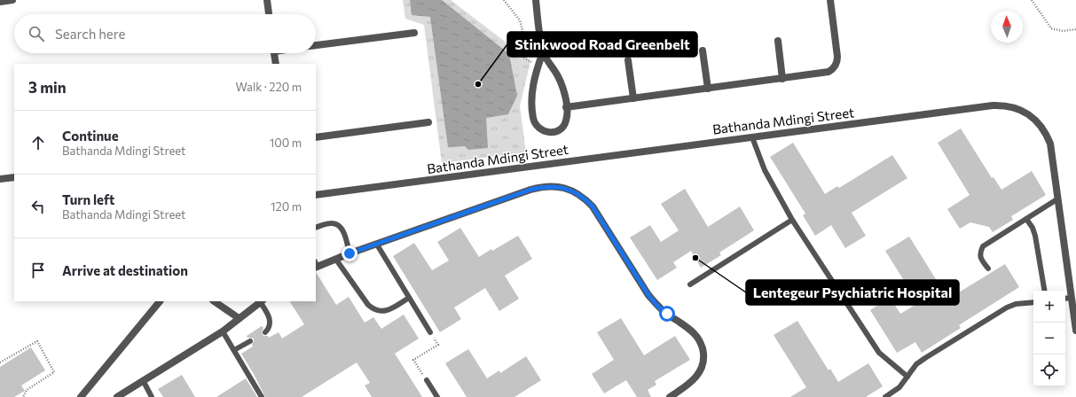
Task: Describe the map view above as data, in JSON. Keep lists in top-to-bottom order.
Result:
{
  "streets": {
    "street": ["Bathanda Mdingi Street"]
  },
  "places": ["Stinkwood Road Greenbelt", "Lentegeur Psychiatric Hospital"],
  "north": "top",
  "page": {
    "search": "Search here",
    "heading": ["3 min", "Walk · 220 m"],
    "list": [
      ["Continue", "Bathanda Mdingi Street", "100 m"],
      ["Turn left", "Bathanda Mdingi Street", "120 m"],
      "Arrive at destination"
    ],
    "map_buttons": ["+", "−"]
  }
}
